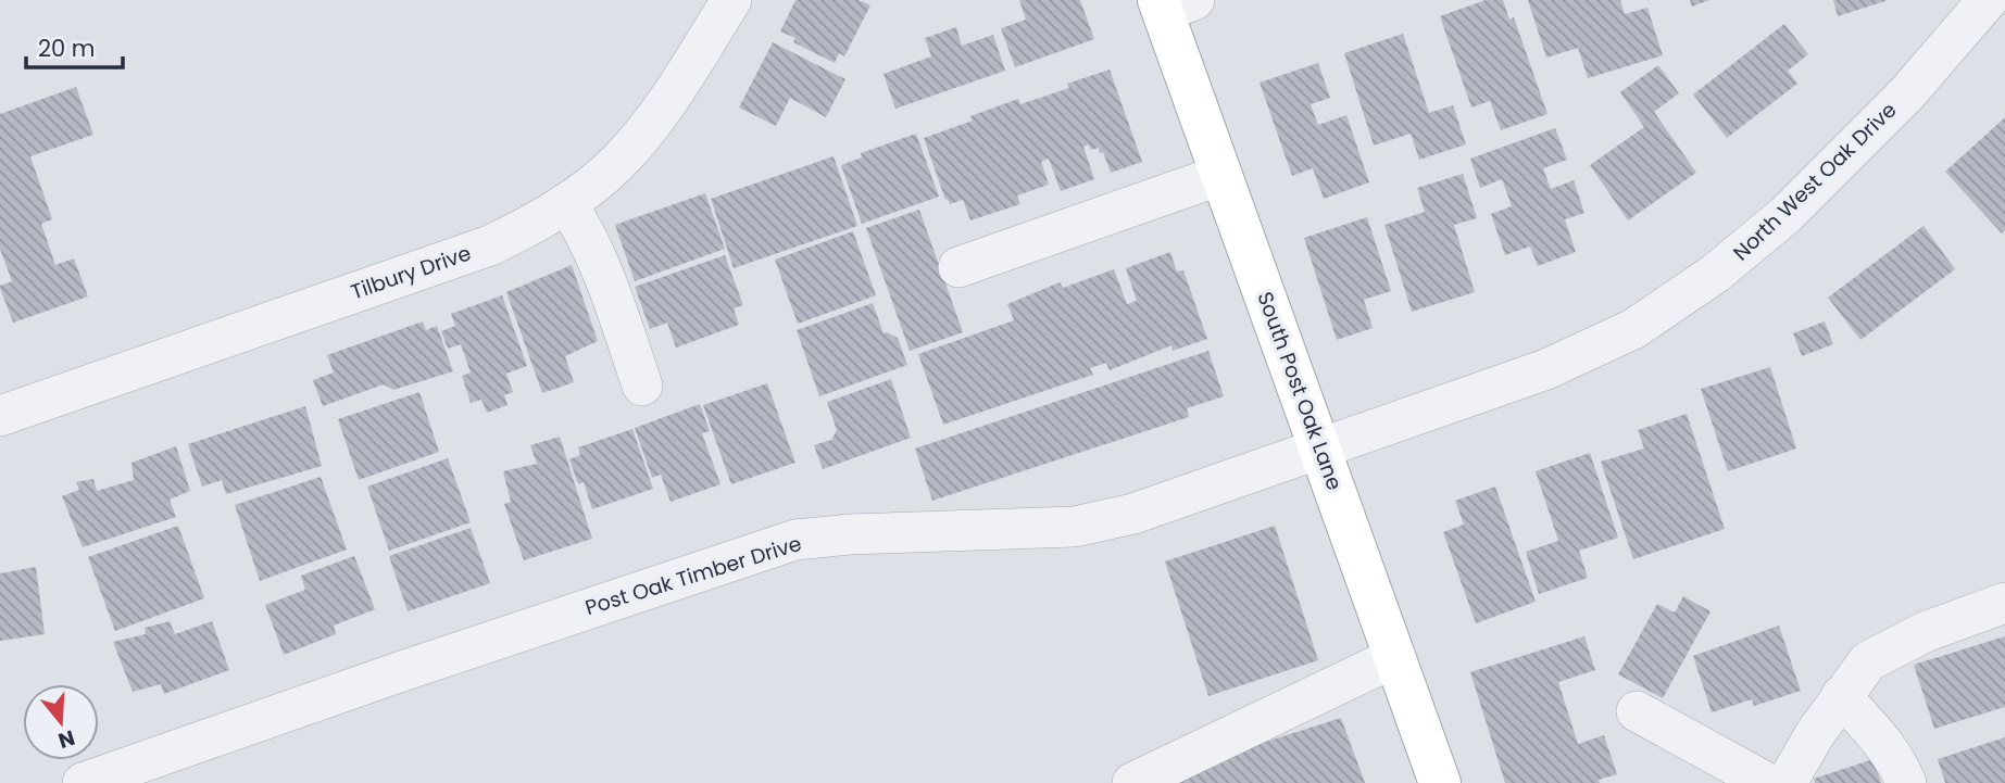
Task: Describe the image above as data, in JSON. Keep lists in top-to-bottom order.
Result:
{
  "streets": {
    "main road": ["South Post Oak Lane"],
    "street": ["North West Oak Drive", "Tilbury Drive", "Post Oak Timber Drive"]
  },
  "crossings": [
    ["North West Oak Drive", "South Post Oak Lane"],
    ["North West Oak Drive", "Post Oak Timber Drive"],
    ["South Post Oak Lane", "Post Oak Timber Drive"]
  ],
  "scale_bar": "20 m",
  "north": "bottom"
}
